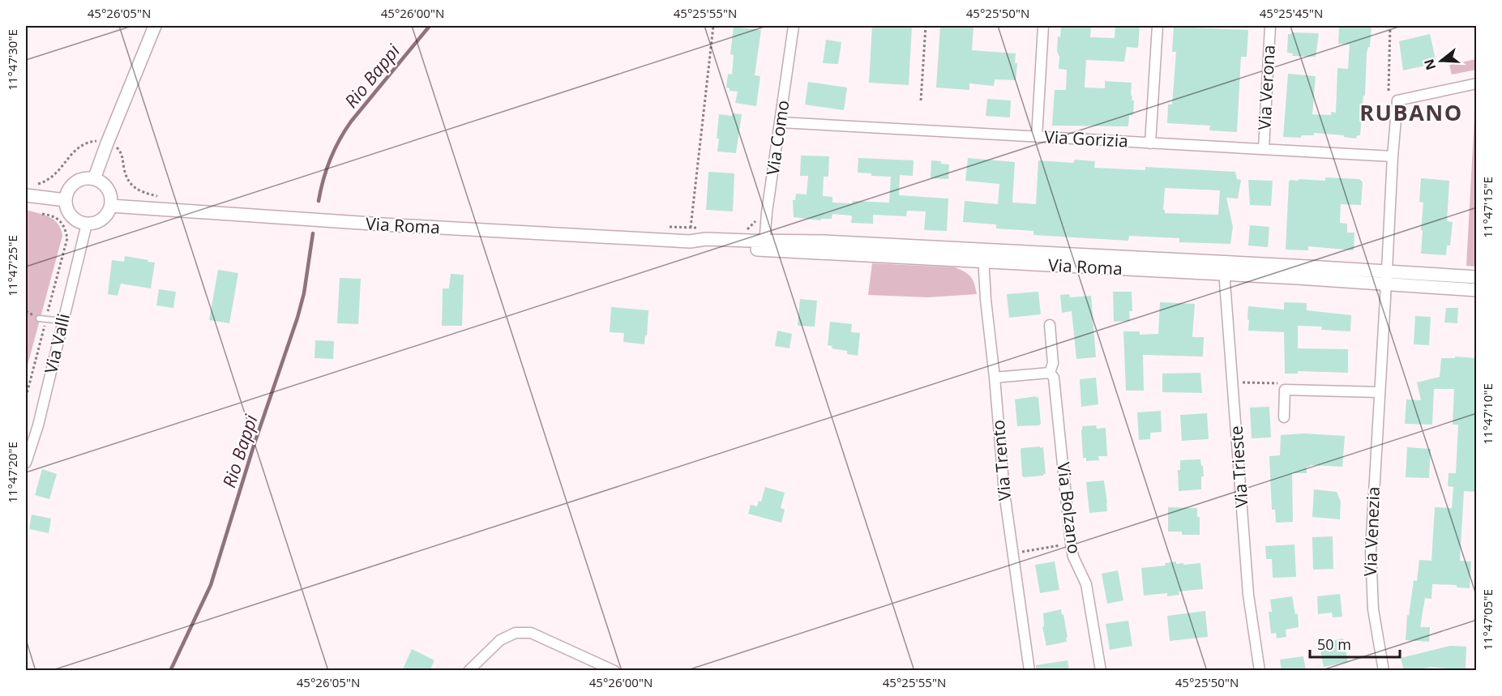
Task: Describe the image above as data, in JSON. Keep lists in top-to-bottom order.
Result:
{
  "streets": {
    "street": [
      "Via Verona",
      "Via Como",
      "Via Gorizia",
      "Via Roma",
      "Via Valli",
      "Via Trento",
      "Via Trieste",
      "Via Bolzano",
      "Via Venezia"
    ]
  },
  "crossings": [
    ["Via Verona", "Via Gorizia"],
    ["Via Como", "Via Gorizia"],
    ["Via Como", "Via Roma"],
    ["Via Gorizia", "Via Venezia"],
    ["Via Roma", "Via Valli"],
    ["Via Roma", "Via Trento"],
    ["Via Roma", "Via Trieste"],
    ["Via Roma", "Via Venezia"]
  ],
  "districts": ["RUBANO"],
  "water": ["Rio Bappi"],
  "scale_bar": "50 m",
  "north": "left",
  "coordinates": [
    "45°26'05\"N",
    "45°26'00\"N",
    "45°25'55\"N",
    "45°25'50\"N",
    "45°25'45\"N",
    "11°47'30\"E",
    "11°47'15\"E",
    "11°47'25\"E",
    "11°47'10\"E",
    "11°47'20\"E",
    "11°47'05\"E"
  ]
}
